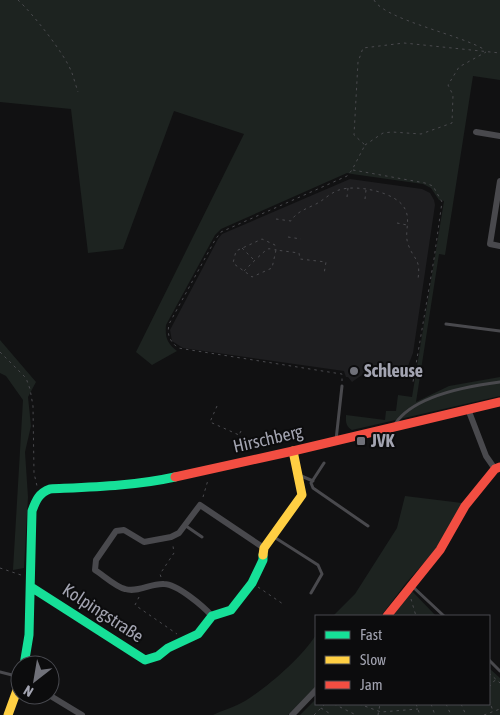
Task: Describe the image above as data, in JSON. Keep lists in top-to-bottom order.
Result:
{
  "streets": {
    "street": ["Hirschberg", "Kolpingstraße"]
  },
  "crossings": [
    ["Hirschberg", "Kolpingstraße"]
  ],
  "places": {
    "other": ["Schleuse"],
    "transit": ["JVK"]
  },
  "legend": ["Fast", "Slow", "Jam"],
  "north": "bottom left"
}
